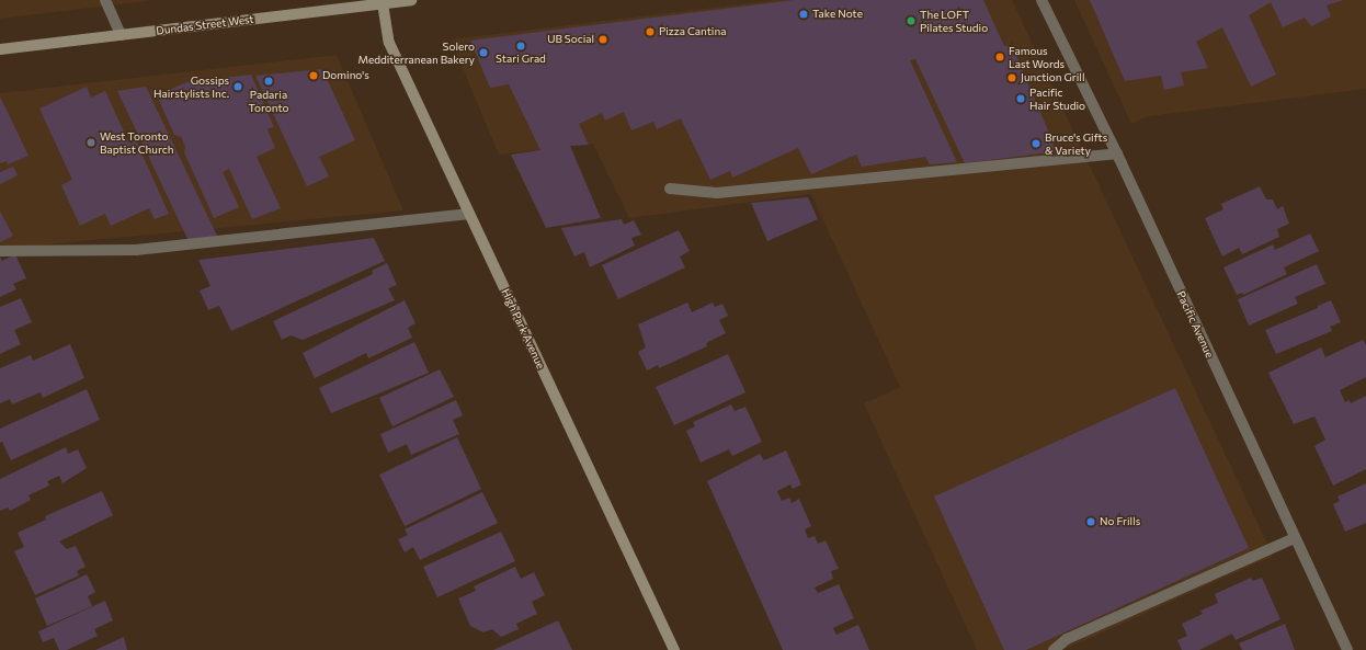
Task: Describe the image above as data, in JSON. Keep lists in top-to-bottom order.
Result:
{
  "streets": {
    "street": ["Dundas Street West", "Pacific Avenue", "High Park Avenue"]
  },
  "crossings": [
    ["Dundas Street West", "High Park Avenue"]
  ],
  "places": [
    "Take Note",
    "The LOFT Pilates Studio",
    "Pizza Cantina",
    "UB Social",
    "Stari Grad",
    "Solero Medditerranean Bakery",
    "Famous Last Words",
    "Domino's",
    "Junction Grill",
    "Padaria Toronto",
    "Gossips Hairstylists Inc.",
    "Pacific Hair Studio",
    "West Toronto Baptist Church",
    "Bruce's Gifts & Variety",
    "No Frills"
  ]
}
